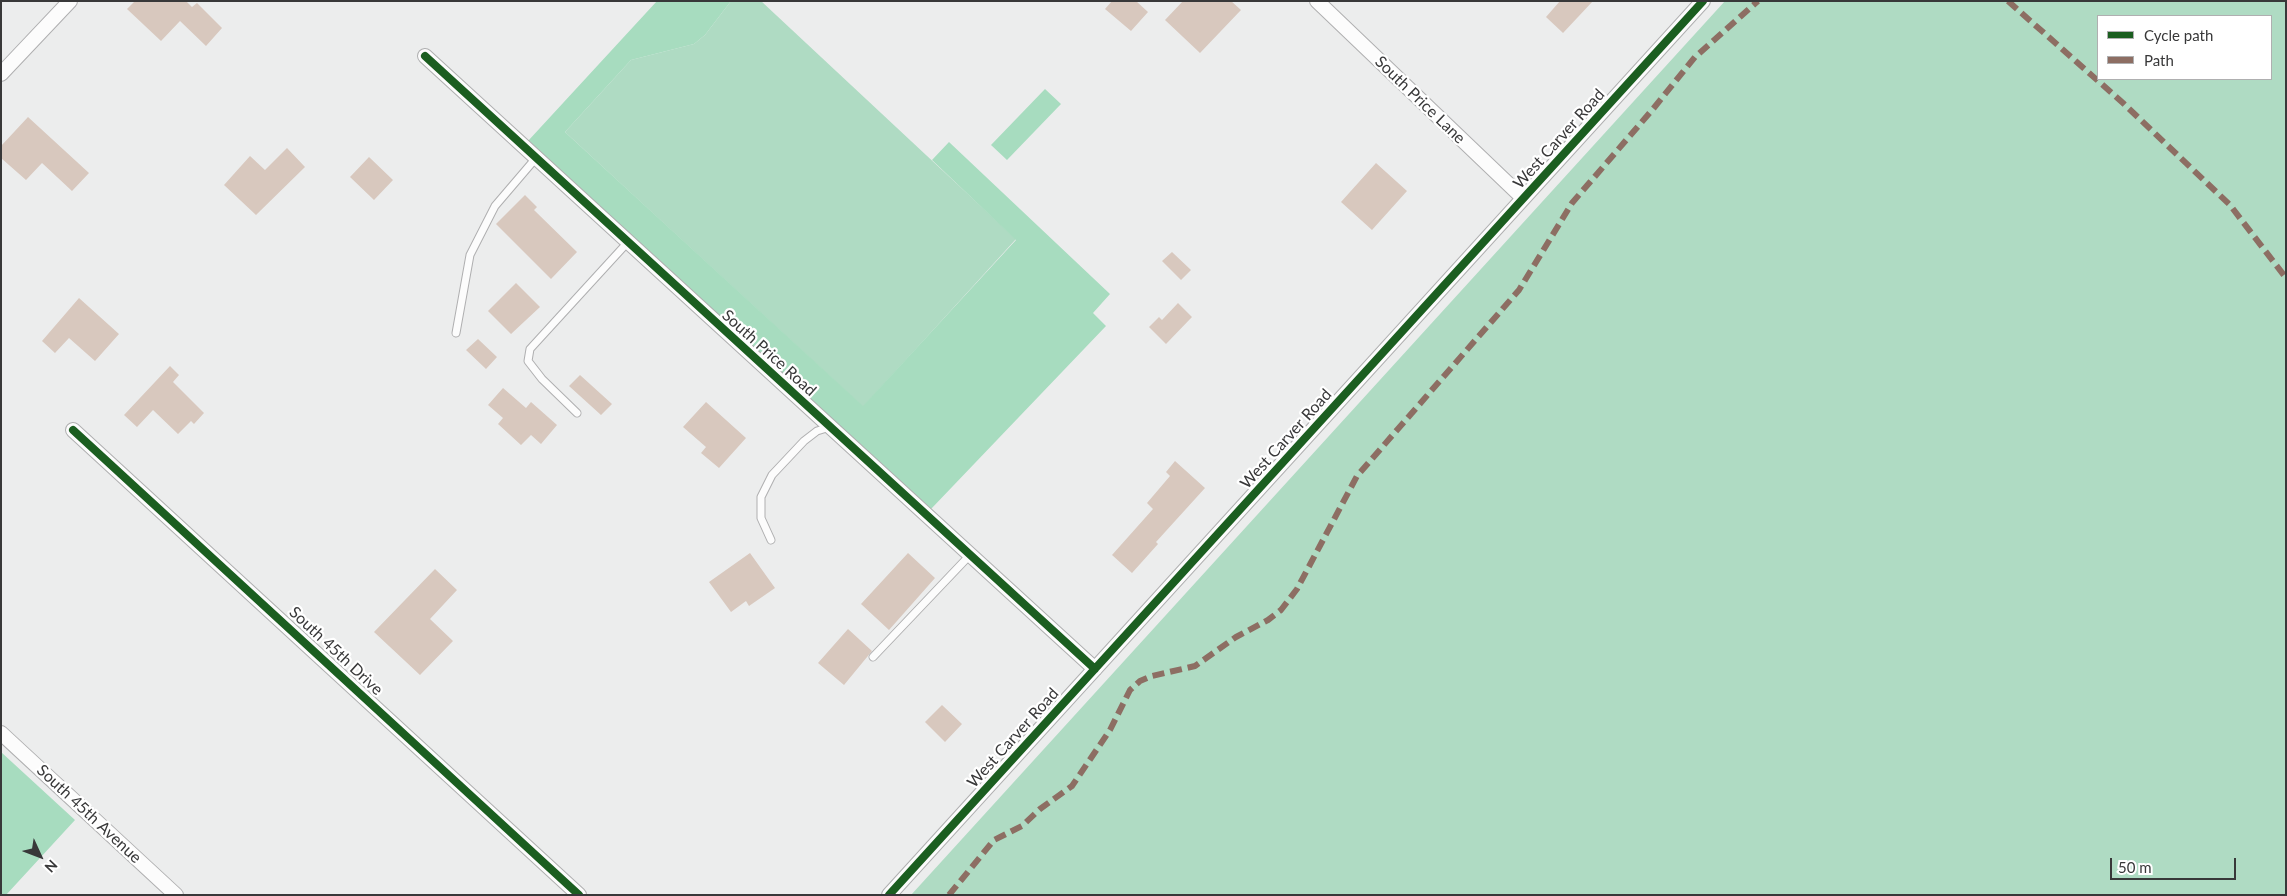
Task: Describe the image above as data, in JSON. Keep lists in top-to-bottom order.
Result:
{
  "streets": {
    "street": [
      "South Price Lane",
      "West Carver Road",
      "South Price Road",
      "South 45th Drive",
      "South 45th Avenue"
    ]
  },
  "crossings": [
    ["South Price Lane", "West Carver Road"],
    ["West Carver Road", "South Price Road"]
  ],
  "legend": ["Cycle path", "Path"],
  "scale_bar": "50 m",
  "north": "bottom right"
}
